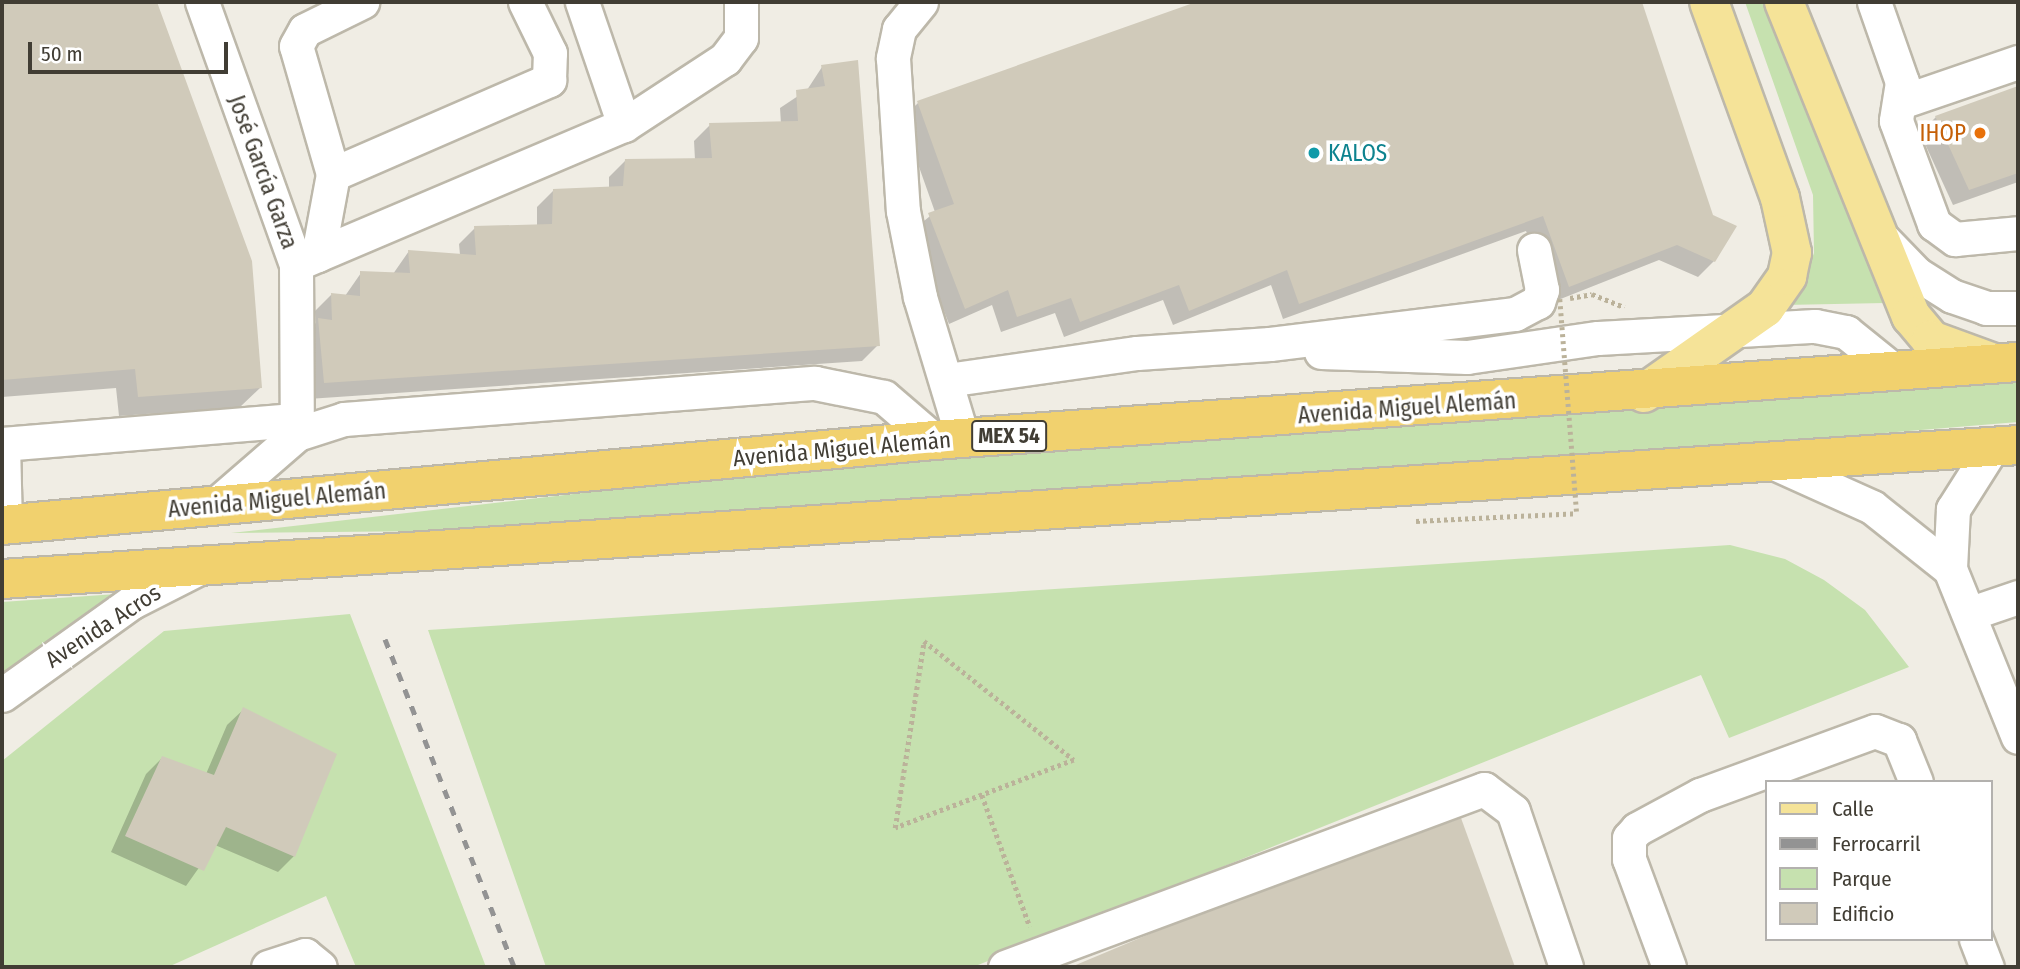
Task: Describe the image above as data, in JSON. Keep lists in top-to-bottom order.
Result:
{
  "streets": {
    "highway": ["Avenida Miguel Alemán", "MEX 54"],
    "street": ["José García Garza", "Avenida Acros"]
  },
  "places": ["IHOP", "KALOS"],
  "legend": [
    "Calle",
    "Ferrocarril",
    "Parque",
    "Edificio"
  ],
  "scale_bar": "50 m"
}
